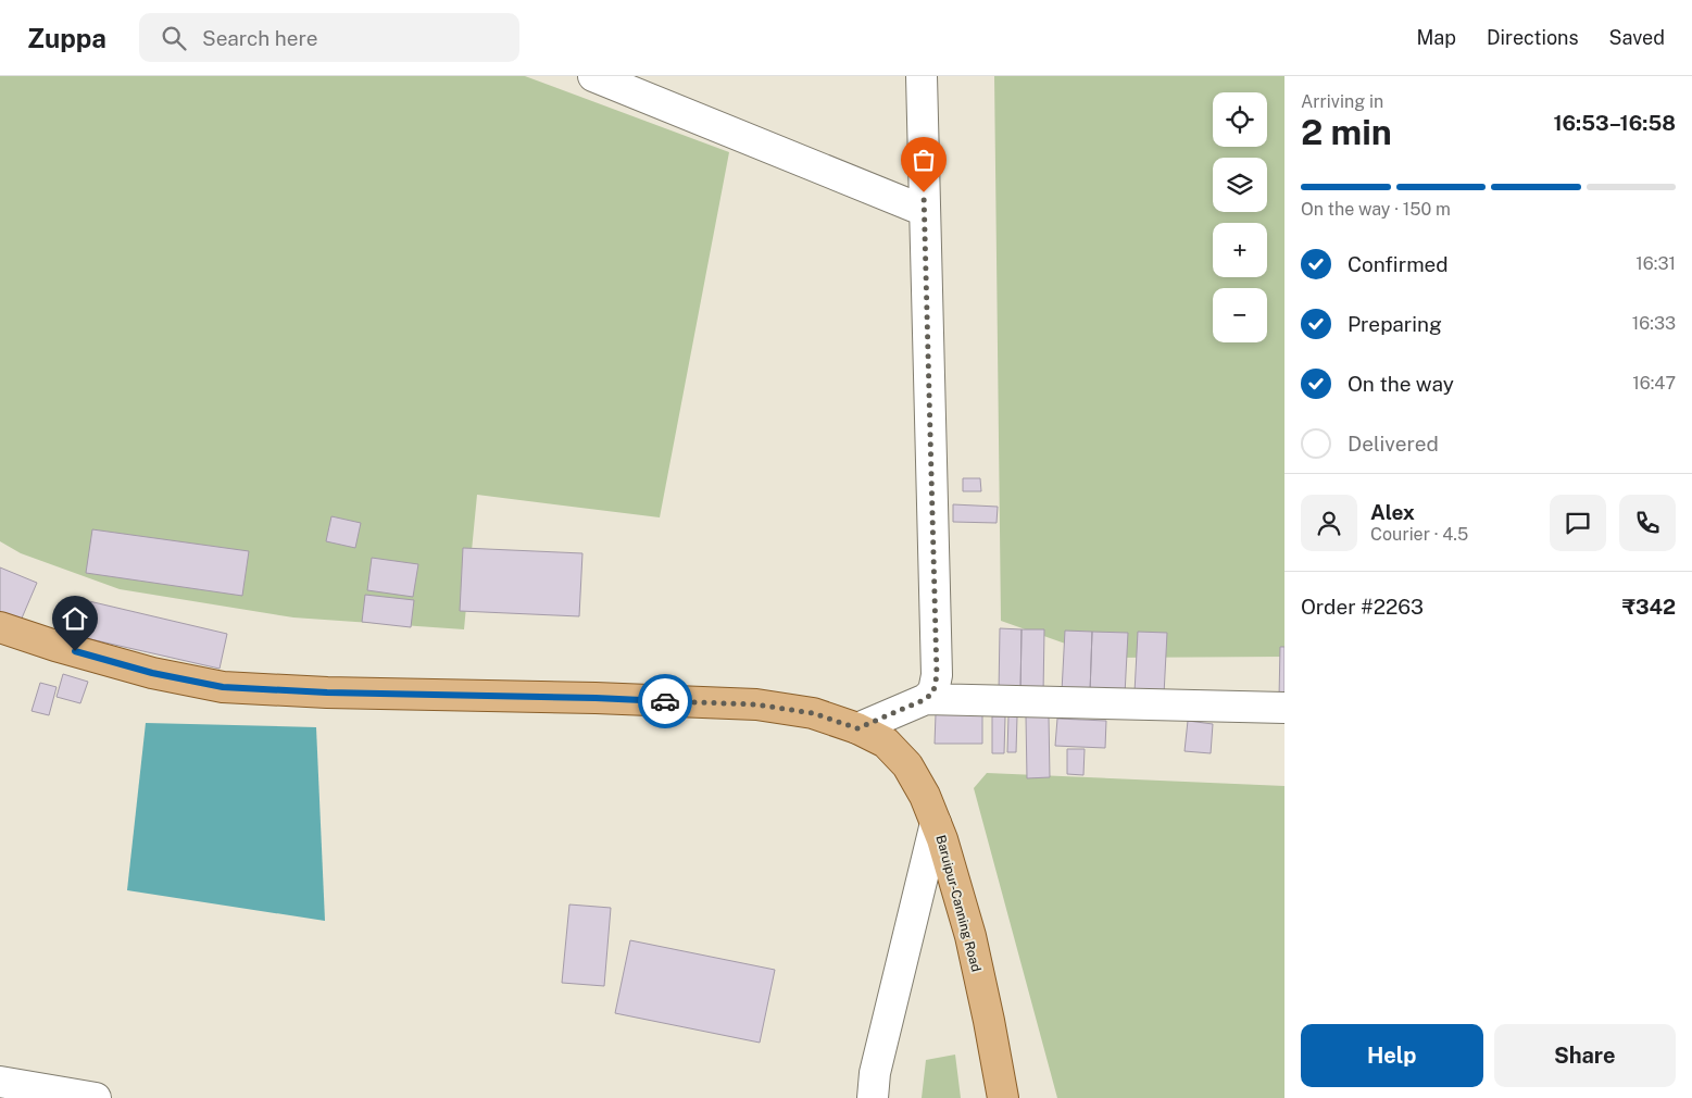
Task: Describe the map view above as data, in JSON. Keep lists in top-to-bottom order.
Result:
{
  "streets": {
    "main road": ["Baruipur-Canning Road"]
  },
  "page": {
    "header": "Zuppa",
    "search": "Search here",
    "nav": ["Map", "Directions", "Saved"],
    "heading": ["2 min", "Arriving in", "16:53–16:58"],
    "panel": [
      "Alex",
      "Courier · 4.5",
      "Order #2263",
      "₹342"
    ],
    "map_buttons": ["+", "−"],
    "bar": "On the way · 150 m",
    "list": [
      ["Confirmed", "16:31"],
      ["Preparing", "16:33"],
      ["On the way", "16:47"],
      "Delivered"
    ],
    "buttons": ["Help", "Share"]
  }
}
